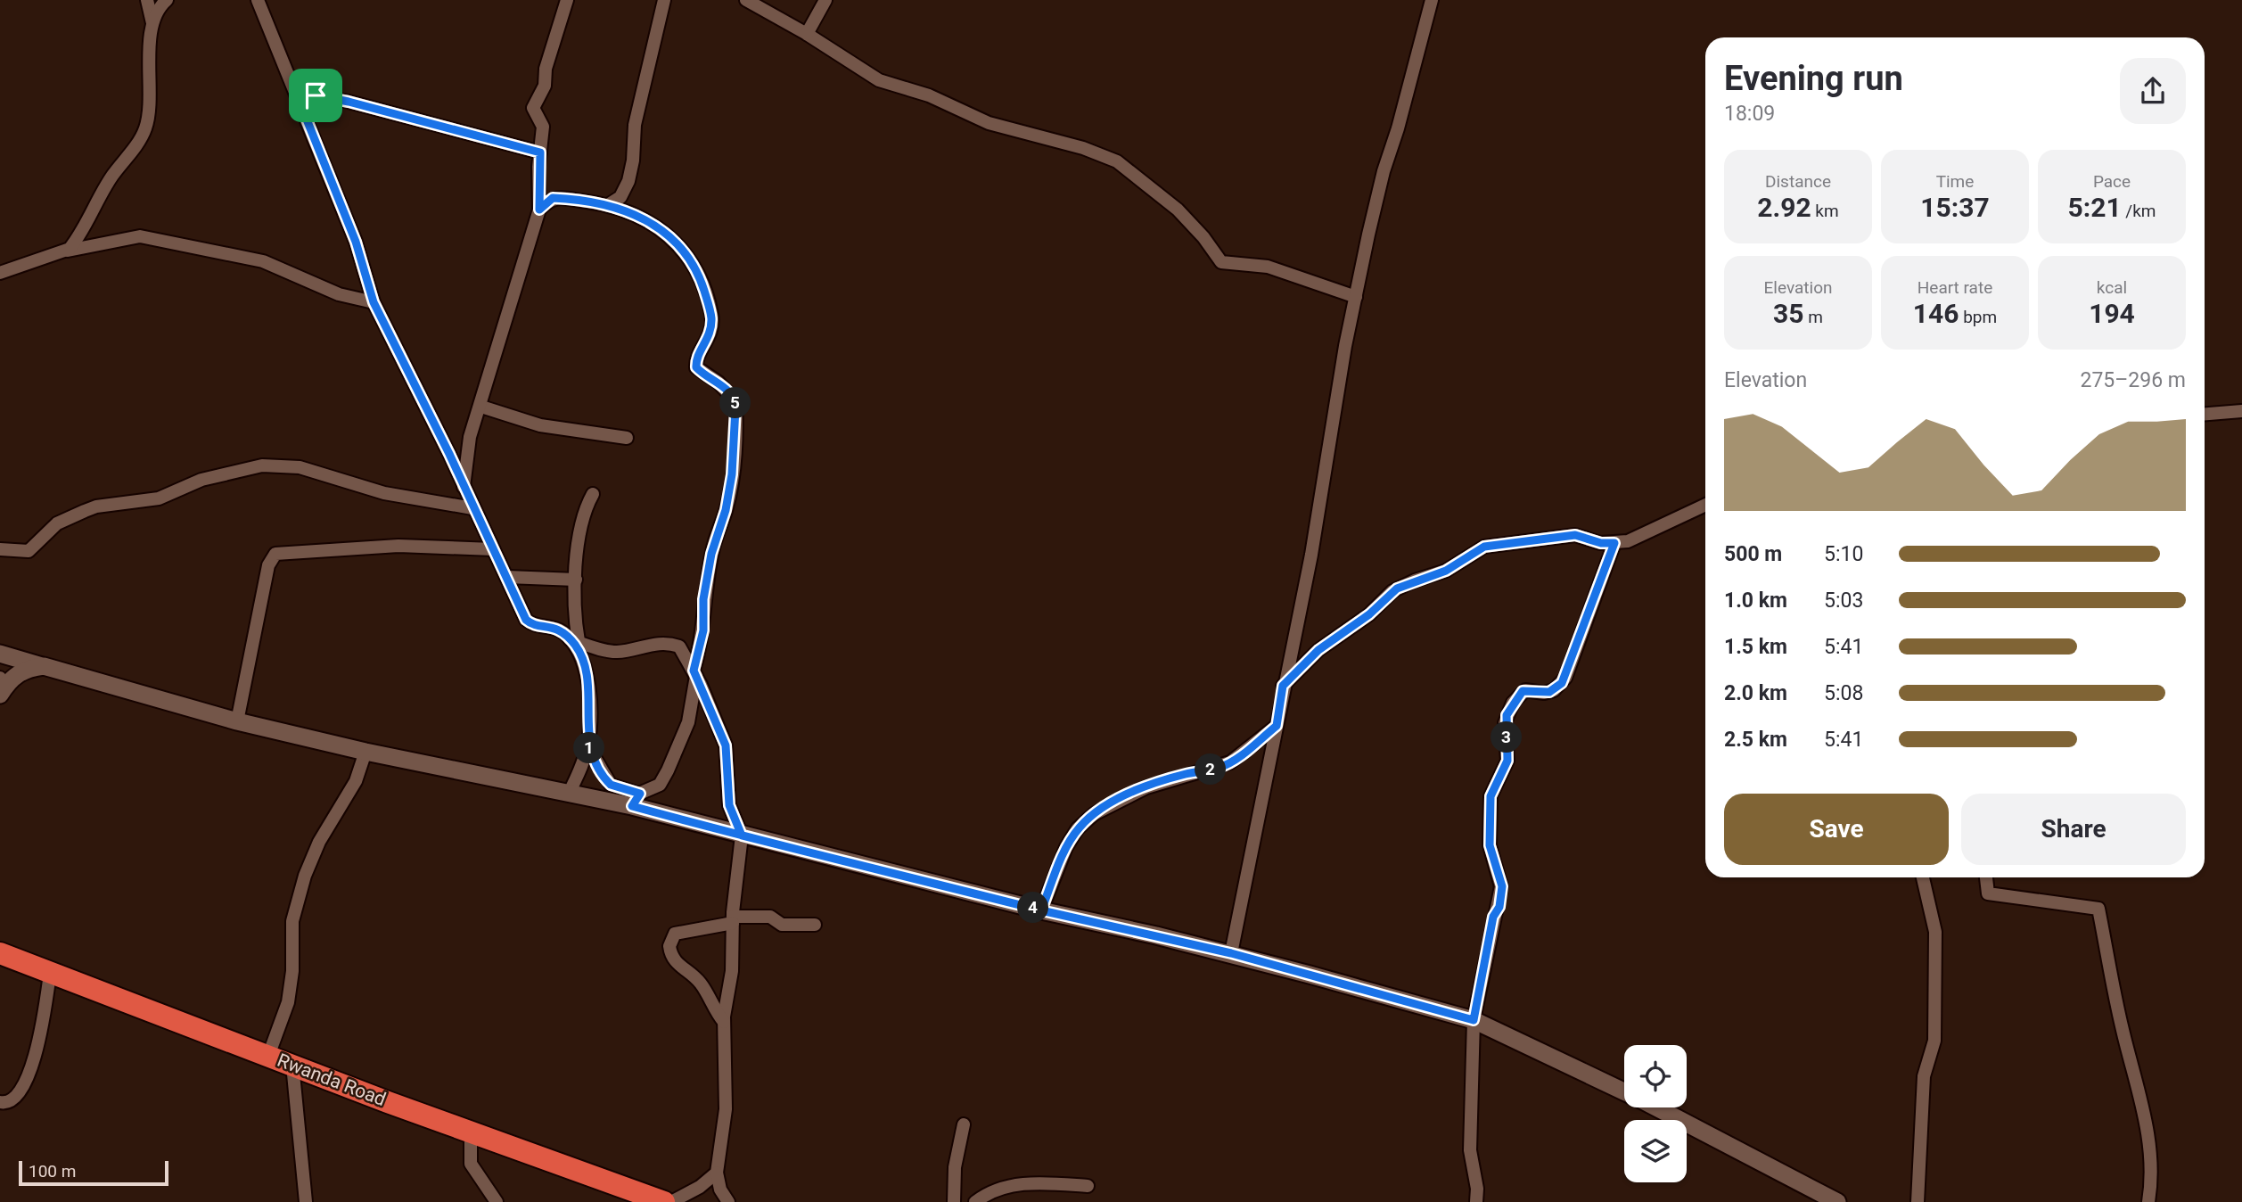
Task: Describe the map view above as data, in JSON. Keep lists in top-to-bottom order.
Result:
{
  "streets": {
    "highway": ["Rwanda Road"]
  },
  "scale_bar": "100 m",
  "page": {
    "heading": ["Evening run", "18:09"],
    "stats": [
      ["Distance", "2.92 km"],
      ["Time", "15:37"],
      ["Pace", "5:21 /km"],
      ["Elevation", "35 m"],
      ["Heart rate", "146 bpm"],
      ["kcal", "194"]
    ],
    "chart": ["Elevation", "275–296 m"],
    "pins": [
      "5",
      "3",
      "1",
      "2",
      "4"
    ],
    "list": [
      {
        "name": "500 m",
        "note": "5:10"
      },
      {
        "name": "1.0 km",
        "note": "5:03"
      },
      {
        "name": "1.5 km",
        "note": "5:41"
      },
      {
        "name": "2.0 km",
        "note": "5:08"
      },
      {
        "name": "2.5 km",
        "note": "5:41"
      }
    ],
    "buttons": ["Save", "Share"],
    "scale": "100 m"
  }
}
